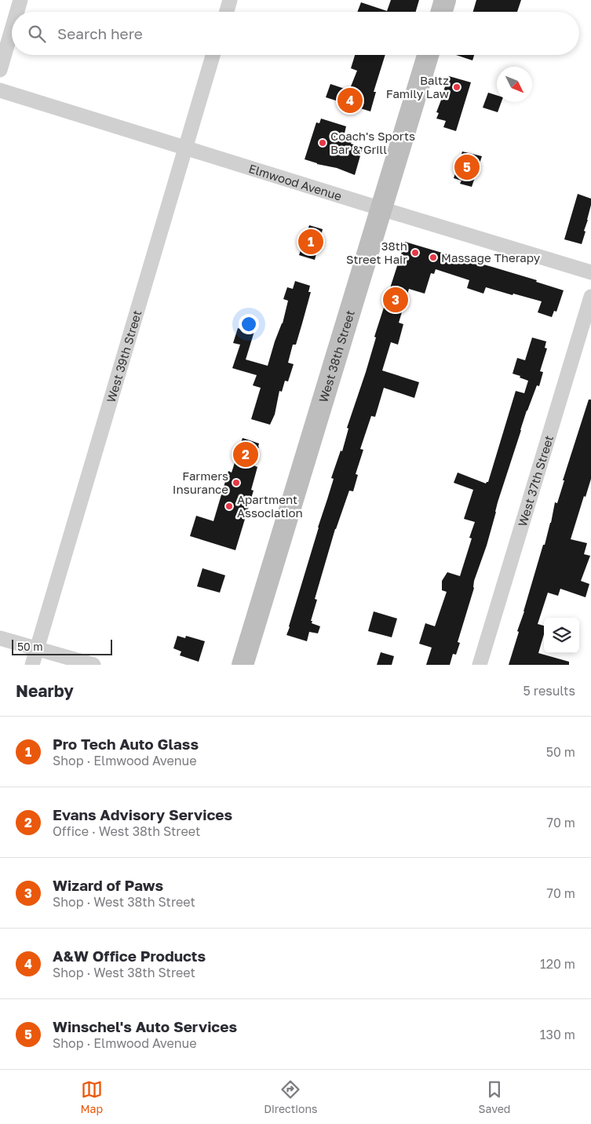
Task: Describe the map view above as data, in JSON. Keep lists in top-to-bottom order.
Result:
{
  "streets": {
    "main road": ["West 38th Street"],
    "street": ["Elmwood Avenue", "West 39th Street", "West 37th Street"]
  },
  "crossings": [
    ["Elmwood Avenue", "West 39th Street"],
    ["Elmwood Avenue", "West 38th Street"]
  ],
  "places": [
    "Baltz Family Law",
    "Coach's Sports Bar & Grill",
    "38th Street Hair",
    "Massage Therapy",
    "Farmers Insurance",
    "Apartment Association"
  ],
  "scale_bar": "50 m",
  "north": "bottom right",
  "page": {
    "search": "Search here",
    "pins": [
      "4",
      "5",
      "1",
      "3",
      "2"
    ],
    "scale": "50 m",
    "heading": ["Nearby", "5 results"],
    "list": [
      {
        "mark": "1",
        "name": "Pro Tech Auto Glass",
        "note": "Shop · Elmwood Avenue",
        "value": "50 m"
      },
      {
        "mark": "2",
        "name": "Evans Advisory Services",
        "note": "Office · West 38th Street",
        "value": "70 m"
      },
      {
        "mark": "3",
        "name": "Wizard of Paws",
        "note": "Shop · West 38th Street",
        "value": "70 m"
      },
      {
        "mark": "4",
        "name": "A&W Office Products",
        "note": "Shop · West 38th Street",
        "value": "120 m"
      },
      {
        "mark": "5",
        "name": "Winschel's Auto Services",
        "note": "Shop · Elmwood Avenue",
        "value": "130 m"
      }
    ],
    "nav": ["Map", "Directions", "Saved"]
  }
}
